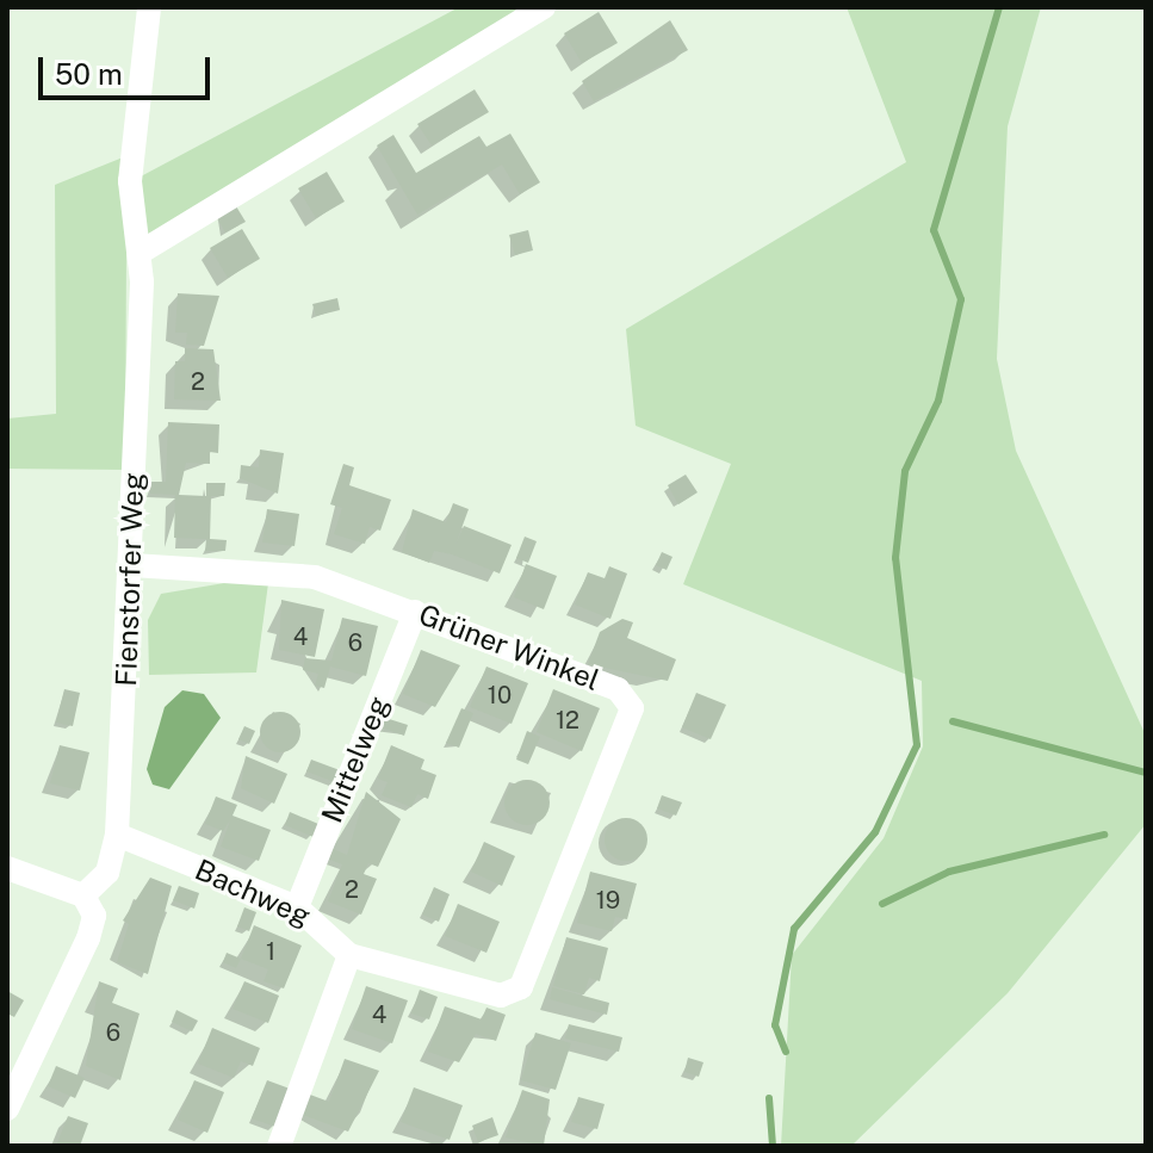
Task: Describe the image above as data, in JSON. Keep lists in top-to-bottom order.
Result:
{
  "streets": {
    "street": [
      "Fienstorfer Weg",
      "Grüner Winkel",
      "Mittelweg",
      "Bachweg"
    ]
  },
  "crossings": [
    ["Fienstorfer Weg", "Grüner Winkel"],
    ["Fienstorfer Weg", "Bachweg"],
    ["Grüner Winkel", "Mittelweg"],
    ["Grüner Winkel", "Bachweg"],
    ["Mittelweg", "Bachweg"]
  ],
  "house_numbers": [
    "2",
    "4",
    "6",
    "10",
    "12",
    "2",
    "19",
    "1",
    "4",
    "6"
  ],
  "scale_bar": "50 m"
}
